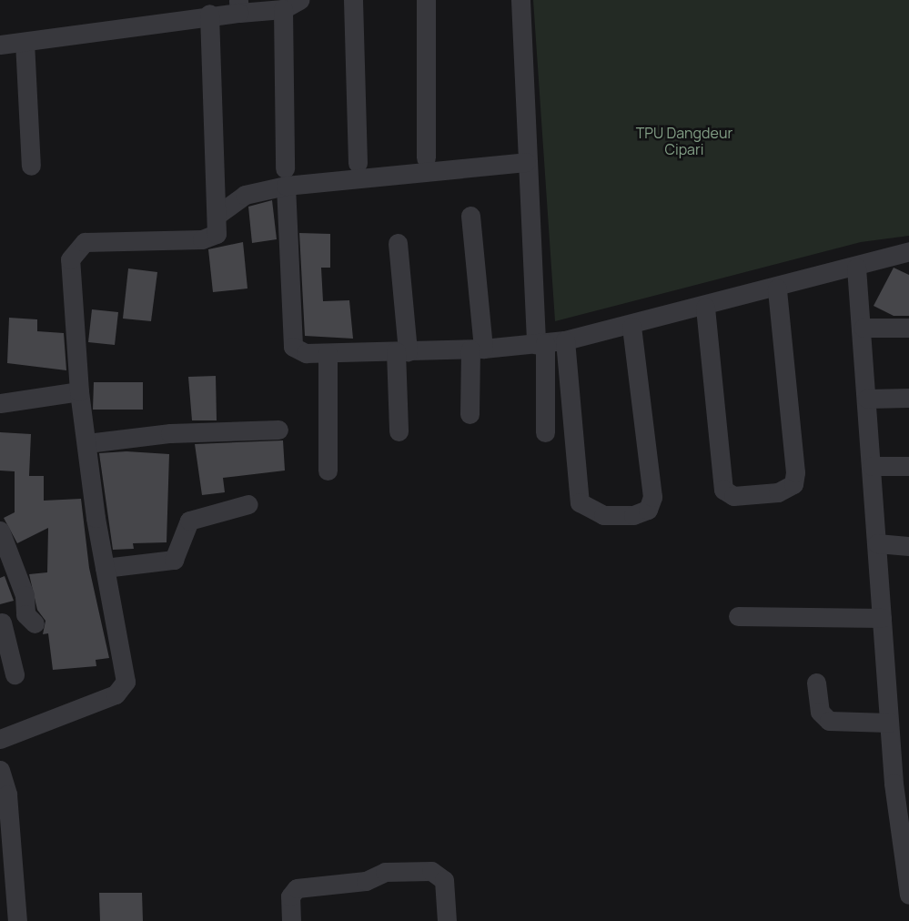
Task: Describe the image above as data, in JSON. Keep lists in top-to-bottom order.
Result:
{
  "parks": ["TPU Dangdeur Cipari"]
}
